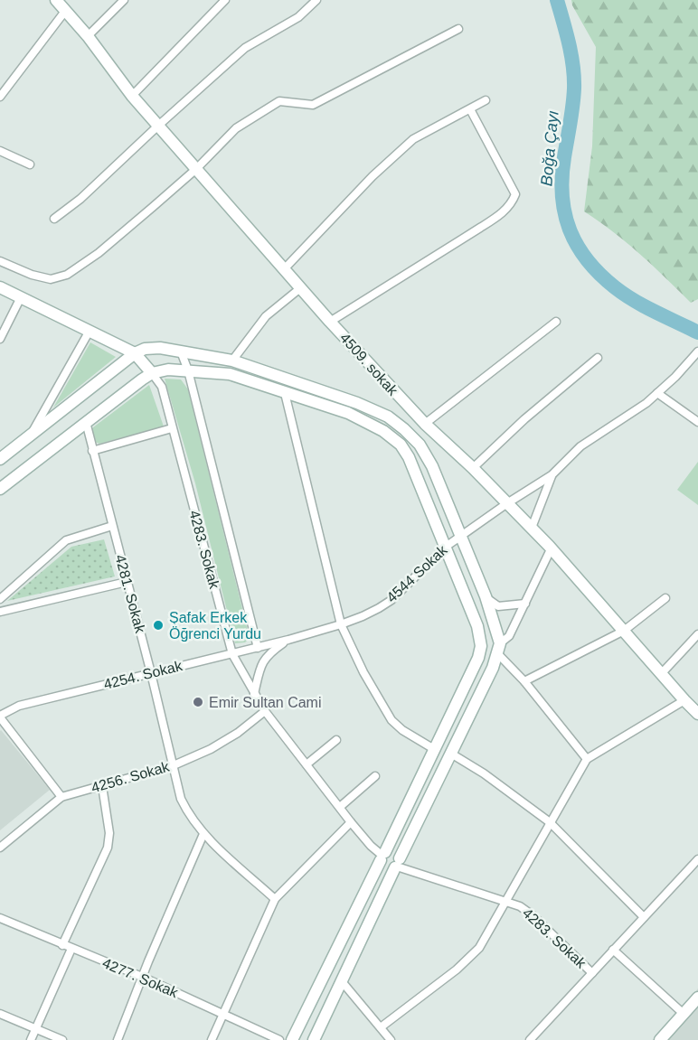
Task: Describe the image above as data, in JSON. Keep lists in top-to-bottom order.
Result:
{
  "streets": {
    "main road": ["4509. sokak", "4283. Sokak"],
    "street": [
      "4544 Sokak",
      "4281. Sokak",
      "4254. Sokak",
      "4256. Sokak",
      "4277. Sokak"
    ]
  },
  "crossings": [
    ["4509. sokak", "4544 Sokak"],
    ["4283. Sokak", "4254. Sokak"],
    ["4283. Sokak", "4256. Sokak"],
    ["4544 Sokak", "4254. Sokak"],
    ["4281. Sokak", "4254. Sokak"],
    ["4281. Sokak", "4256. Sokak"]
  ],
  "water": ["Boğa Çayı"],
  "places": ["Şafak Erkek Öğrenci Yurdu", "Emir Sultan Cami"]
}
